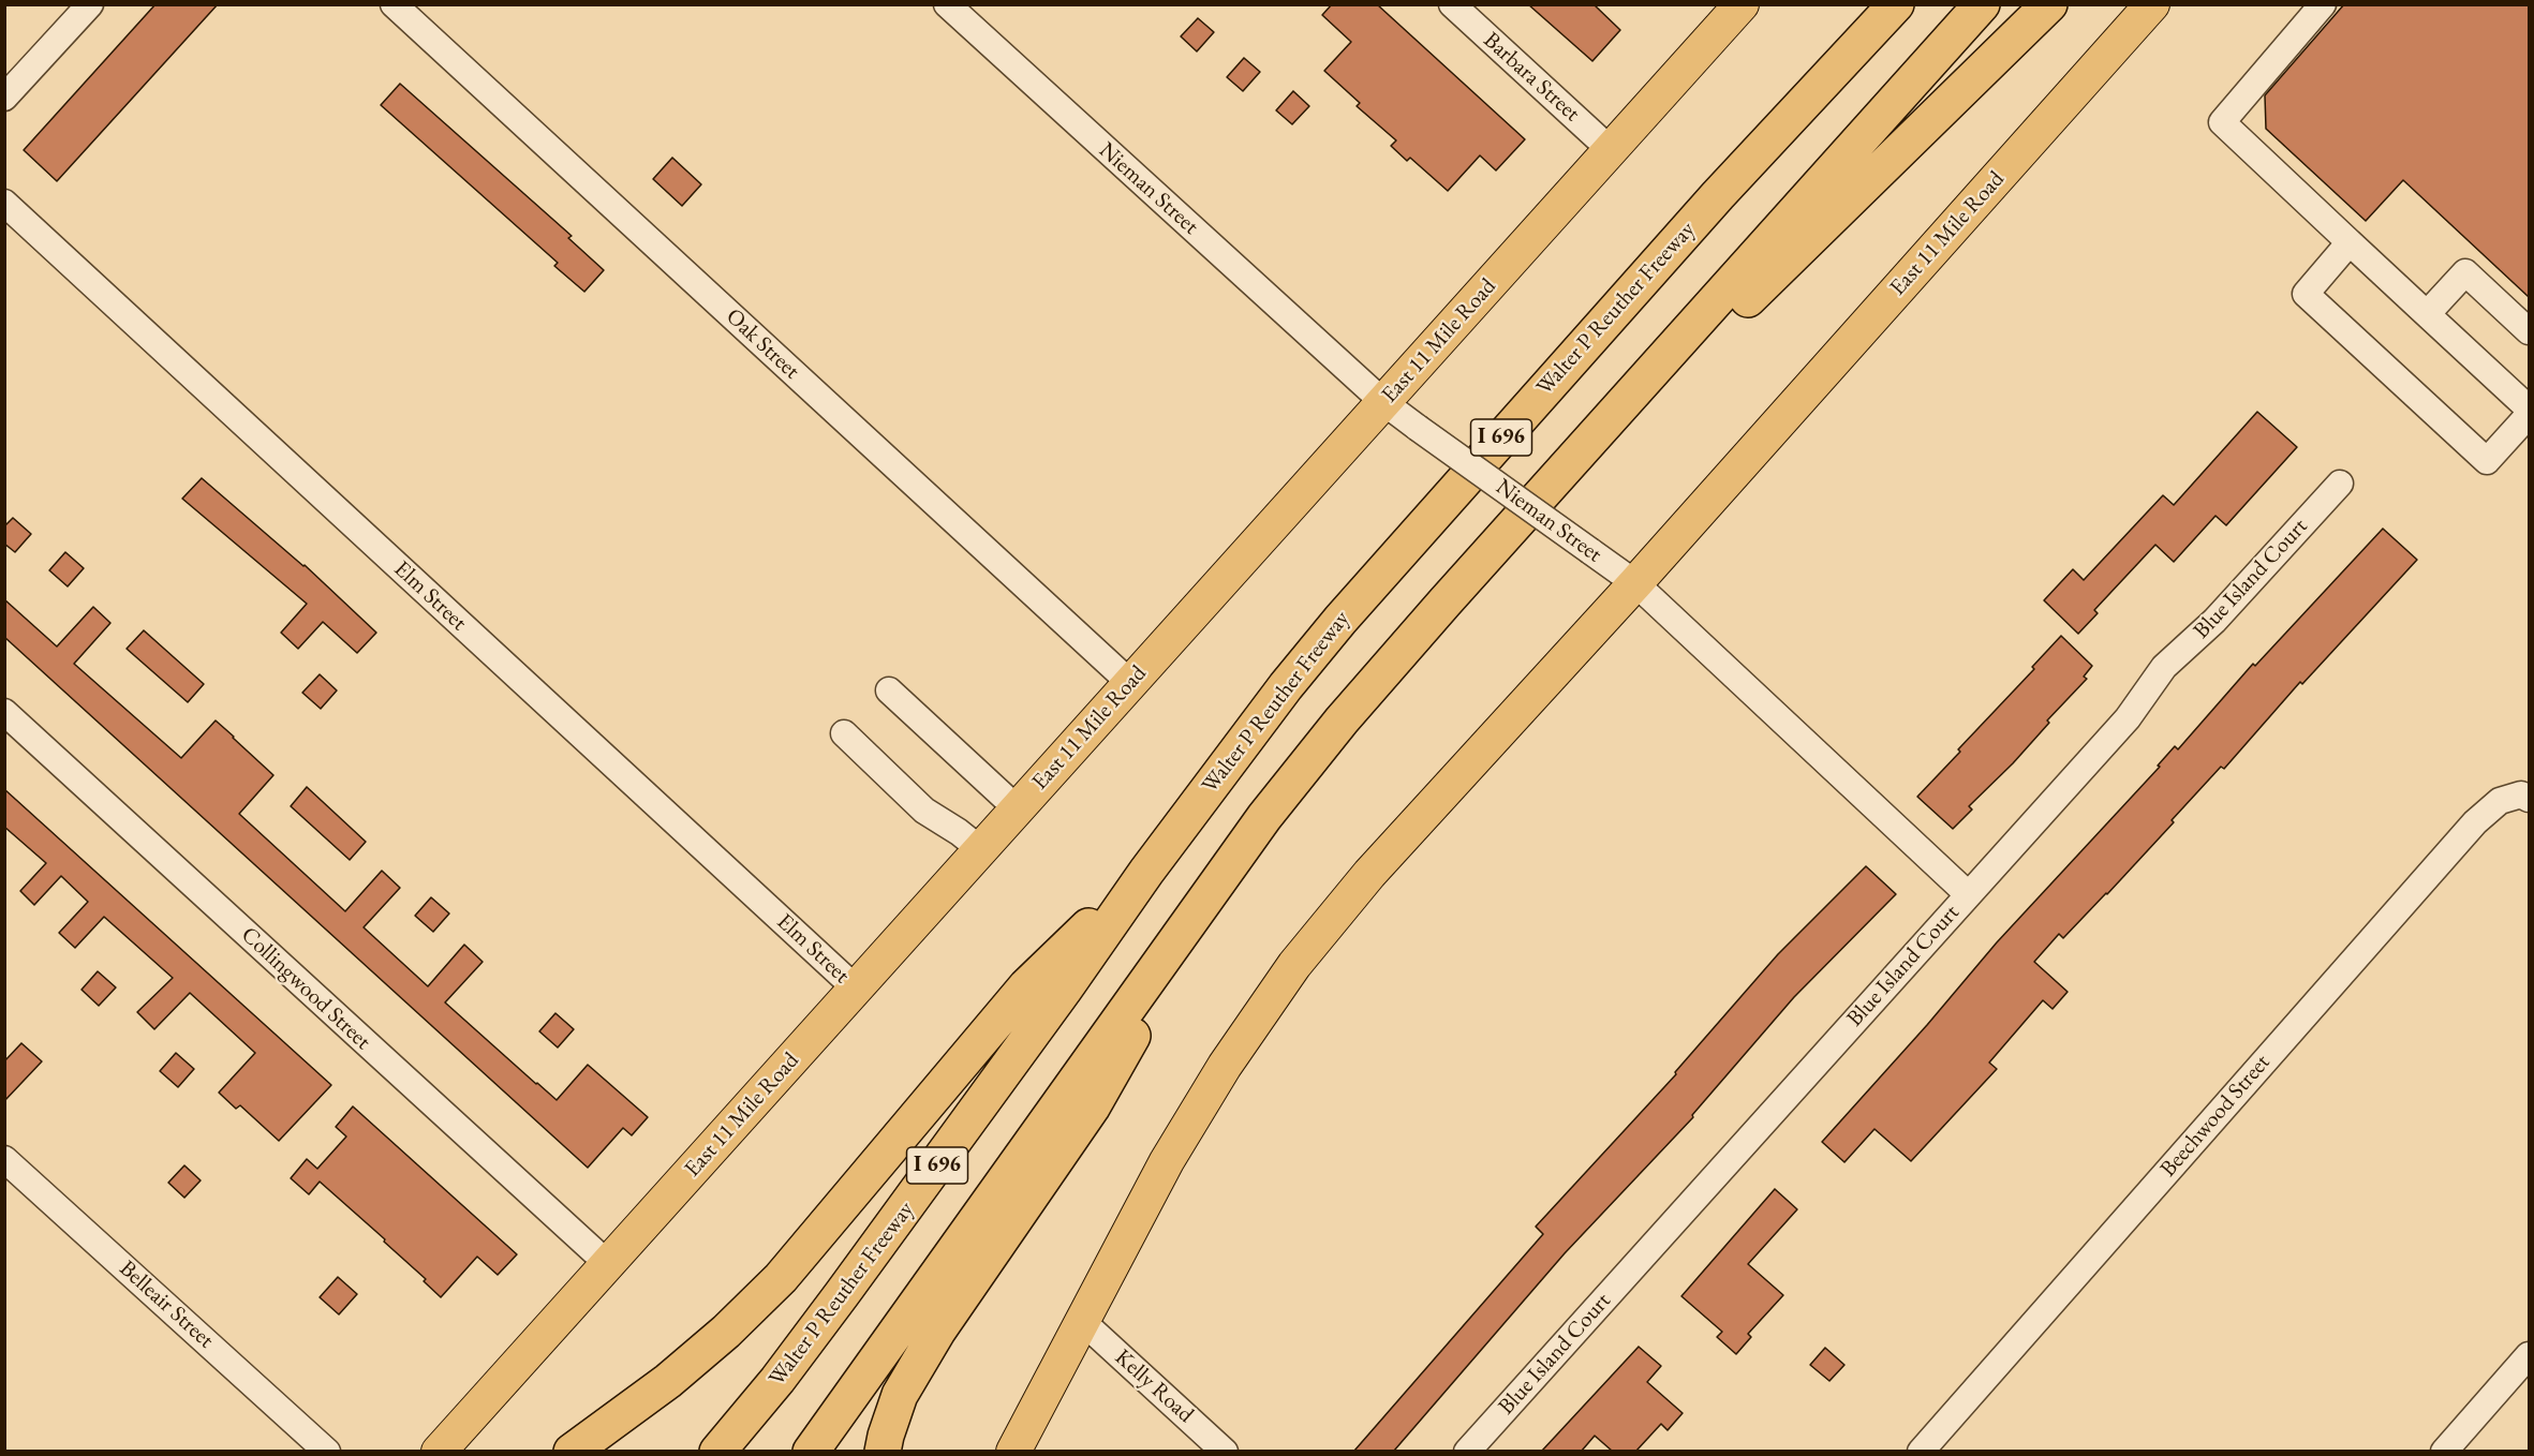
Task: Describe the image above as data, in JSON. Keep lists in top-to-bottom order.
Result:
{
  "streets": {
    "highway": ["Walter P Reuther Freeway", "I 696"],
    "main road": ["East 11 Mile Road"],
    "street": [
      "Barbara Street",
      "Nieman Street",
      "Oak Street",
      "Blue Island Court",
      "Elm Street",
      "Collingwood Street",
      "Beechwood Street",
      "Belleair Street",
      "Kelly Road"
    ]
  },
  "crossings": [
    ["Barbara Street", "East 11 Mile Road"],
    ["Nieman Street", "East 11 Mile Road"],
    ["Nieman Street", "Blue Island Court"],
    ["East 11 Mile Road", "Oak Street"],
    ["East 11 Mile Road", "Elm Street"],
    ["East 11 Mile Road", "Collingwood Street"],
    ["East 11 Mile Road", "Kelly Road"]
  ]
}
